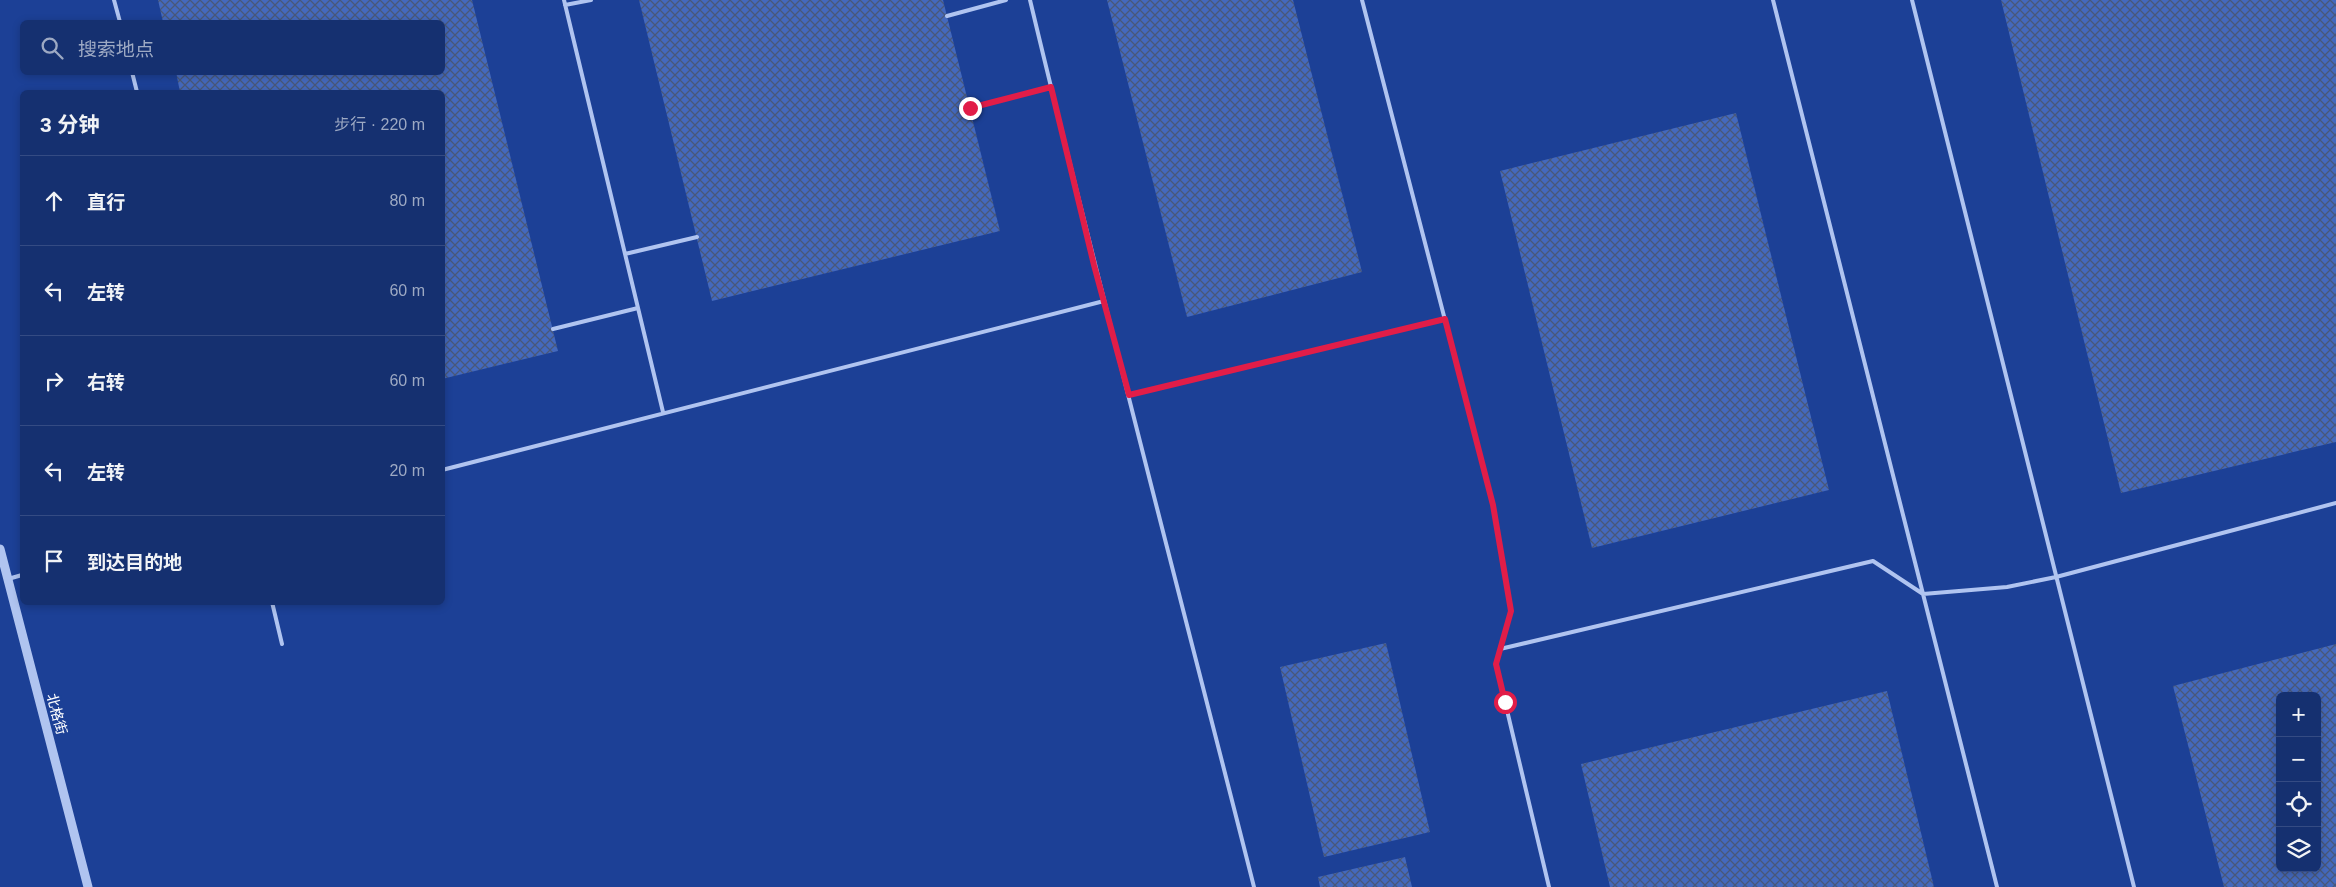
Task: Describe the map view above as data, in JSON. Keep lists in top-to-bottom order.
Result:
{
  "streets": {
    "street": ["北格街"]
  },
  "page": {
    "search": "搜索地点",
    "heading": ["3 分钟", "步行 · 220 m"],
    "list": [
      ["直行", "80 m"],
      ["左转", "60 m"],
      ["右转", "60 m"],
      ["左转", "20 m"],
      "到达目的地"
    ],
    "map_buttons": ["+", "−"]
  }
}
